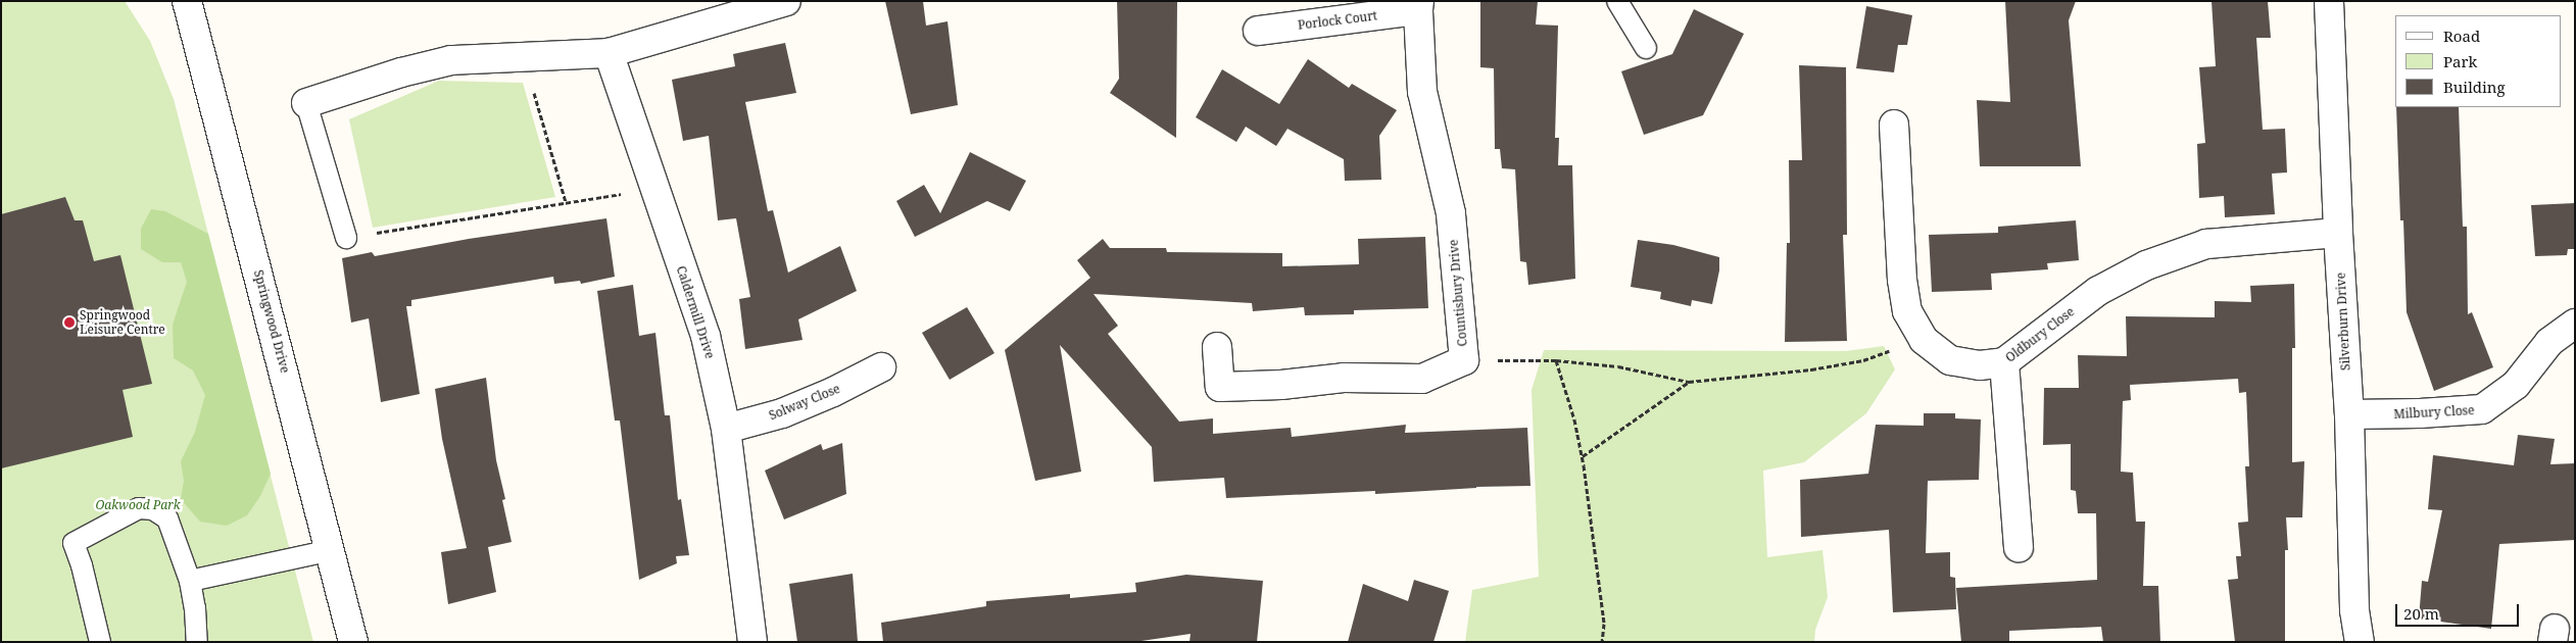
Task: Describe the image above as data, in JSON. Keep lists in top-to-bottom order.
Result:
{
  "streets": {
    "street": [
      "Porlock Court",
      "Countisbury Drive",
      "Caldermill Drive",
      "Springwood Drive",
      "Silverburn Drive",
      "Oldbury Close",
      "Solway Close",
      "Milbury Close"
    ]
  },
  "crossings": [
    ["Porlock Court", "Countisbury Drive"],
    ["Caldermill Drive", "Solway Close"],
    ["Silverburn Drive", "Oldbury Close"],
    ["Silverburn Drive", "Milbury Close"]
  ],
  "parks": ["Oakwood Park"],
  "places": ["Springwood Leisure Centre"],
  "legend": ["Road", "Park", "Building"],
  "scale_bar": "20 m"
}
